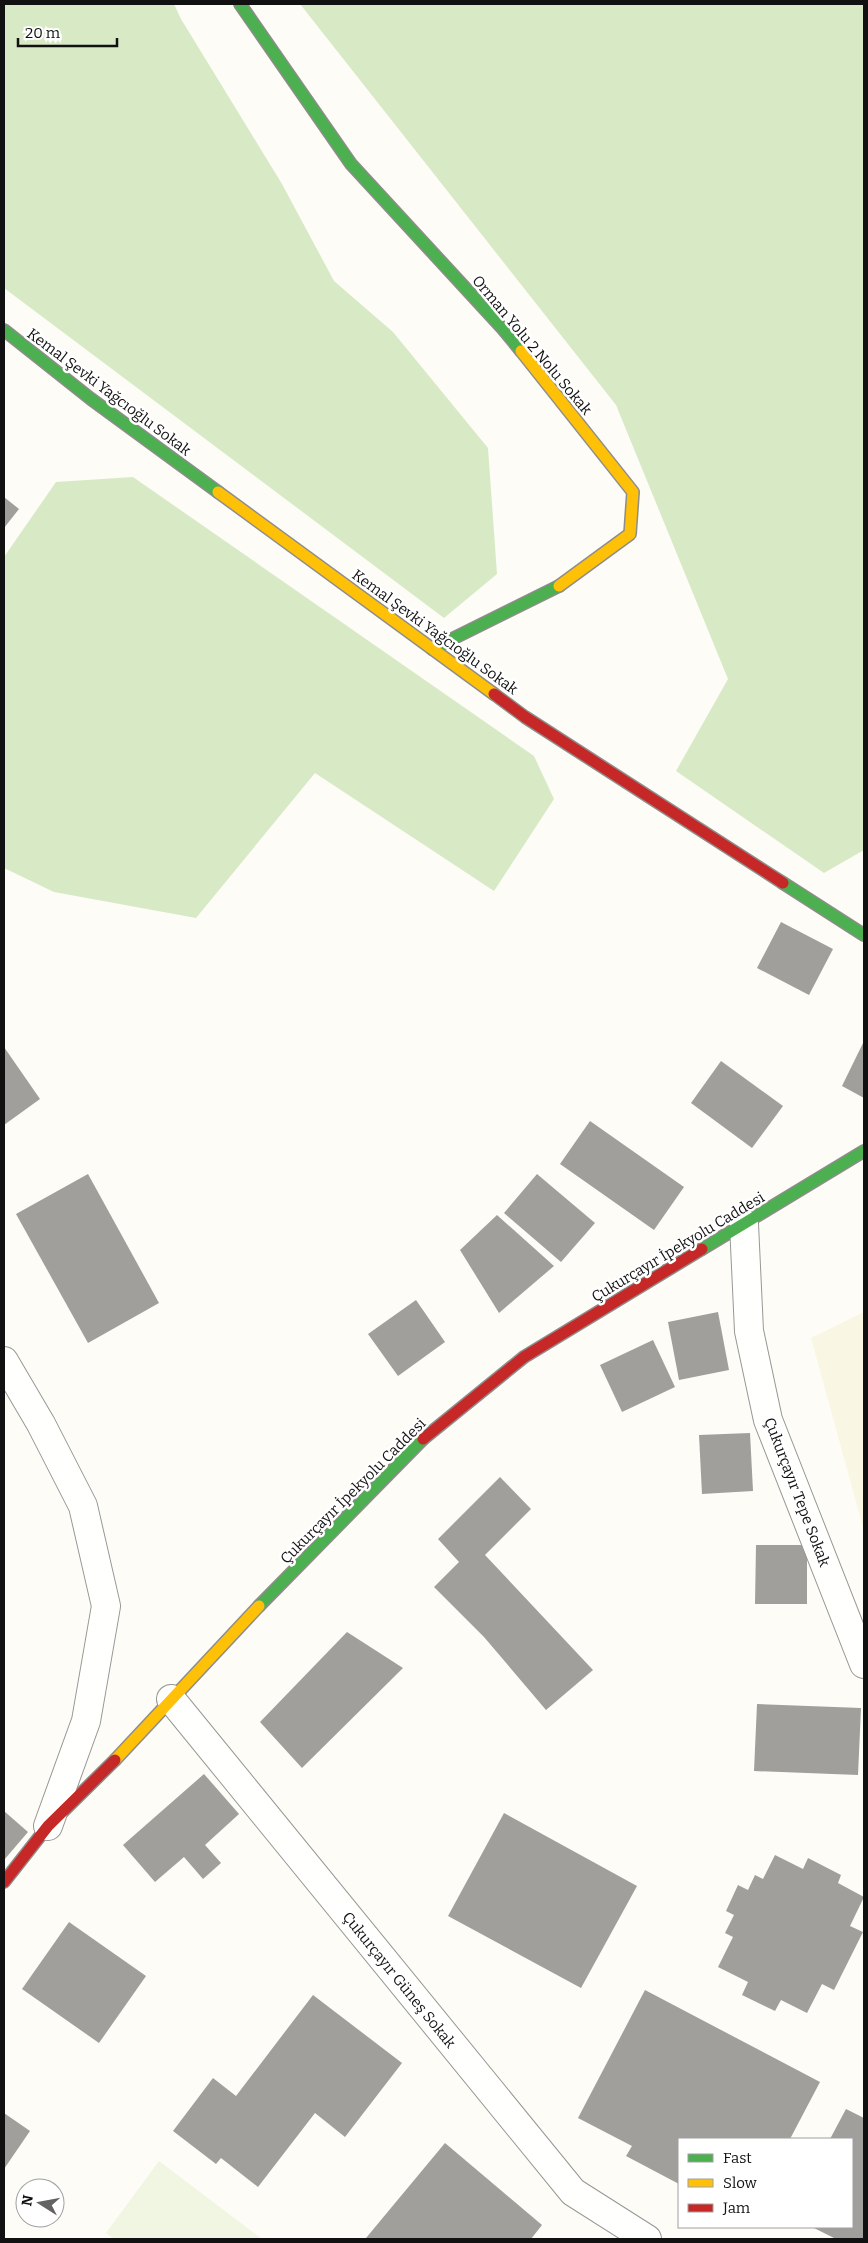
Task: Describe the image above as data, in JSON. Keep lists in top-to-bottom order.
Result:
{
  "streets": {
    "street": [
      "Orman Yolu 2 Nolu Sokak",
      "Kemal Şevki Yağcıoğlu Sokak",
      "Çukurçayır İpekyolu Caddesi",
      "Çukurçayır Tepe Sokak",
      "Çukurçayır Güneş Sokak"
    ]
  },
  "crossings": [
    ["Orman Yolu 2 Nolu Sokak", "Kemal Şevki Yağcıoğlu Sokak"],
    ["Çukurçayır İpekyolu Caddesi", "Çukurçayır Tepe Sokak"],
    ["Çukurçayır İpekyolu Caddesi", "Çukurçayır Güneş Sokak"]
  ],
  "legend": ["Fast", "Slow", "Jam"],
  "scale_bar": "20 m",
  "north": "left"
}
